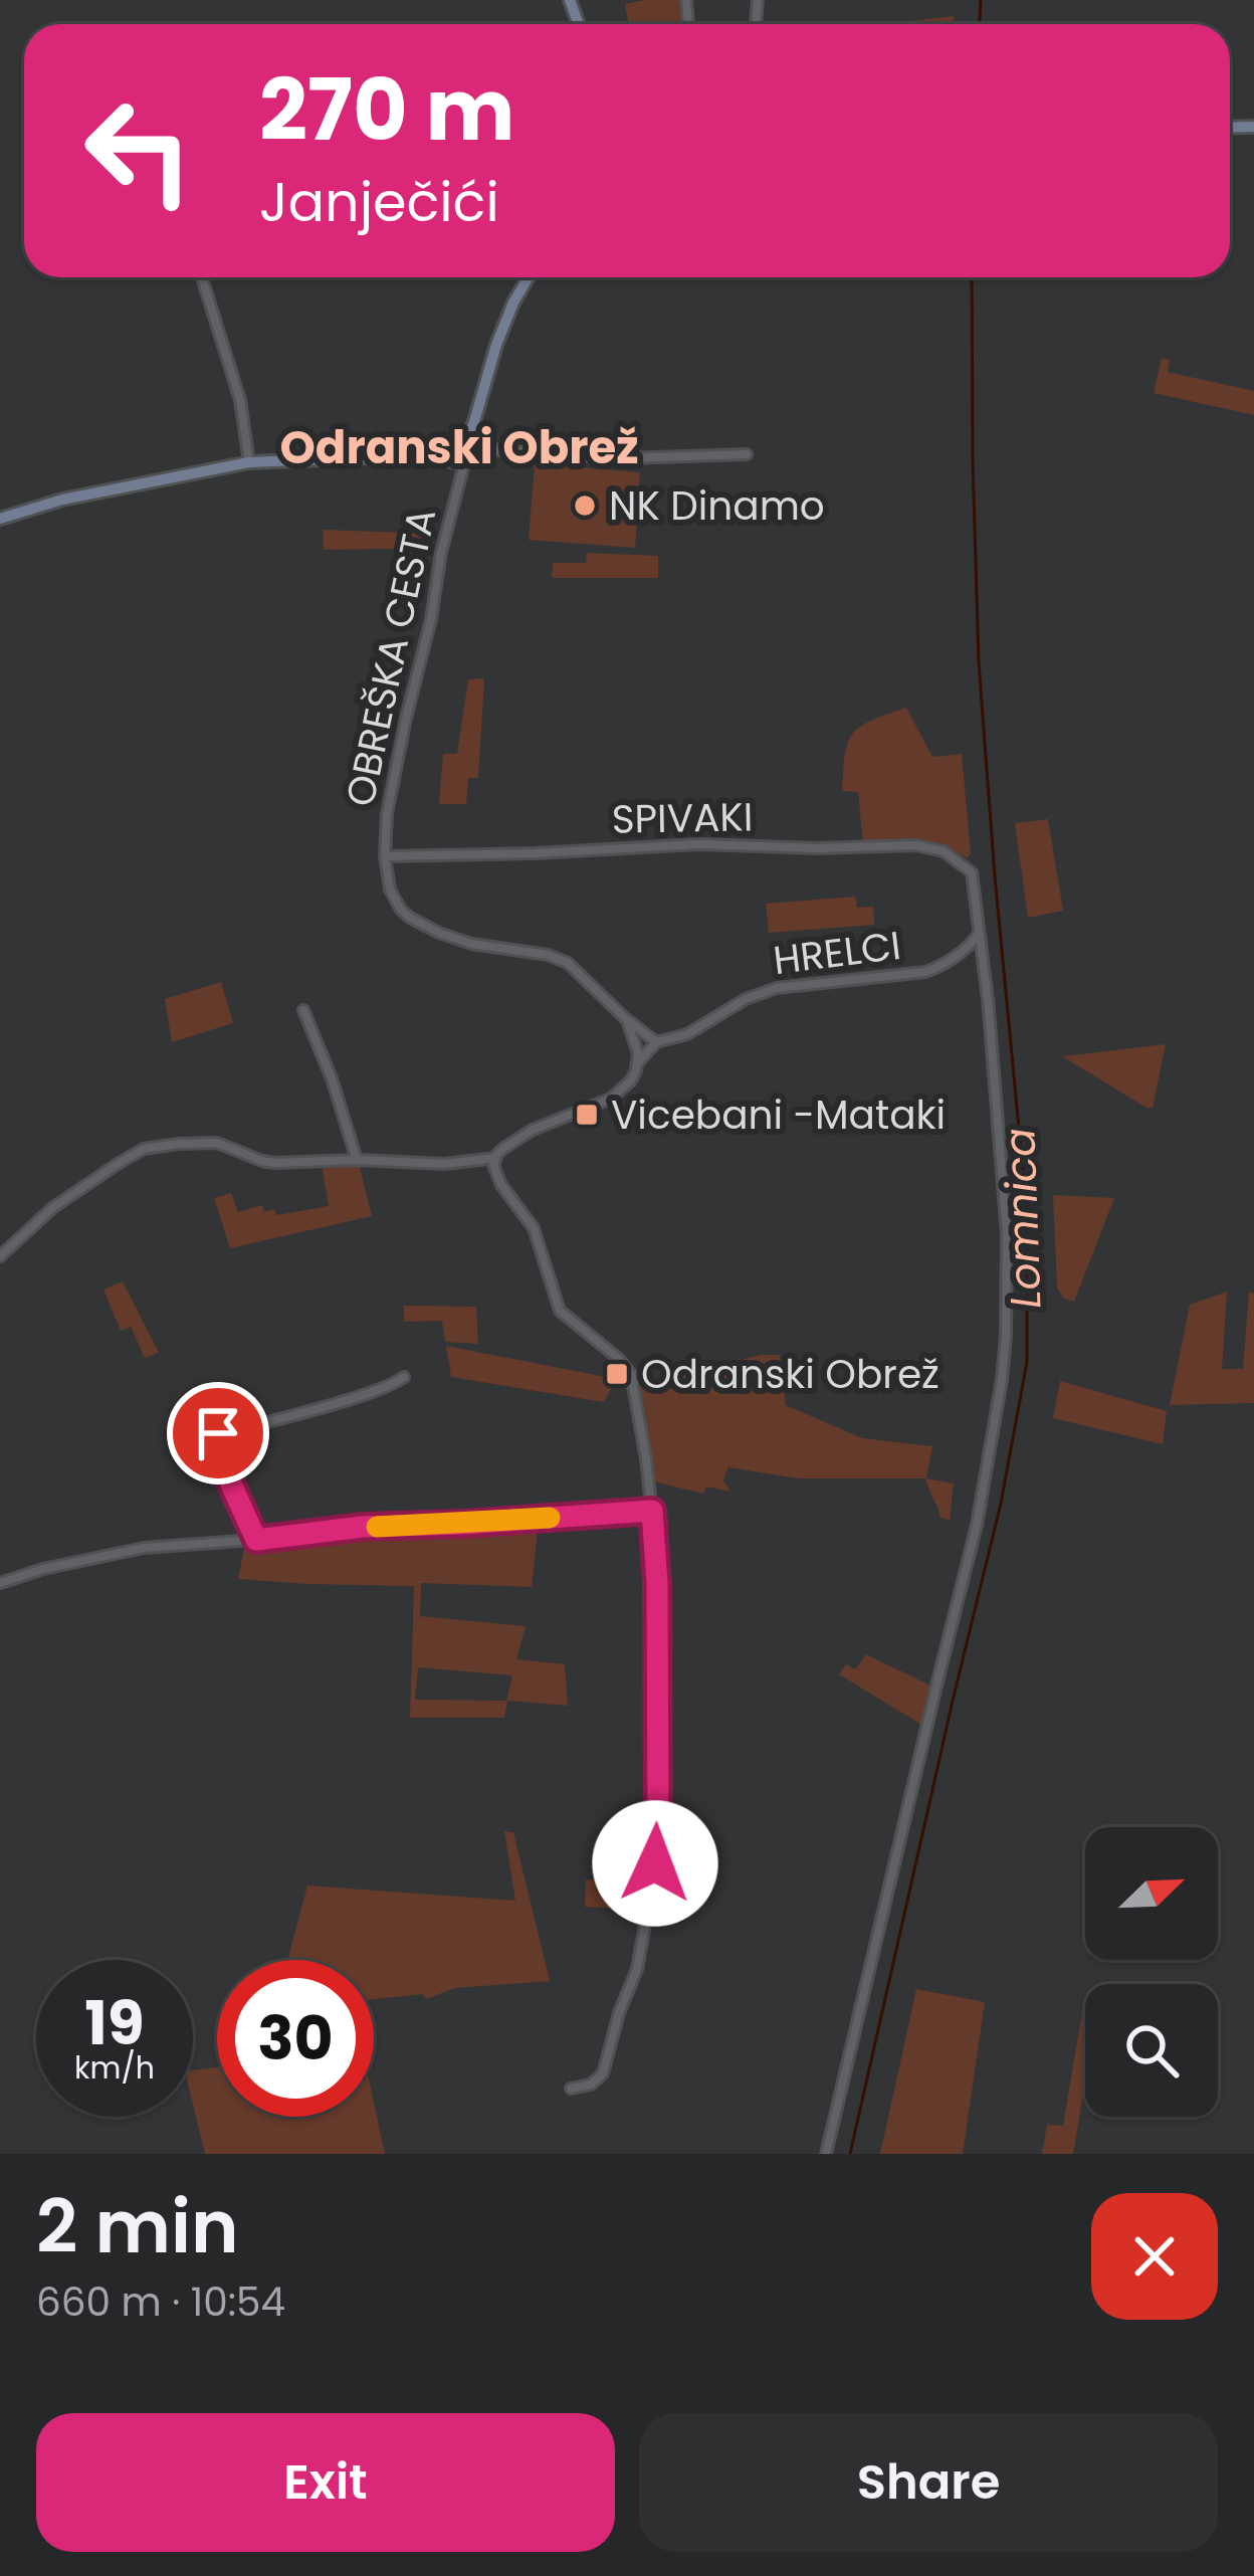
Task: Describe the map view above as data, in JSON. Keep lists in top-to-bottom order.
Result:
{
  "streets": {
    "main road": ["OBREŠKA CESTA"],
    "street": ["SPIVAKI", "HRELCI"]
  },
  "crossings": [
    ["OBREŠKA CESTA", "SPIVAKI"],
    ["OBREŠKA CESTA", "HRELCI"],
    ["SPIVAKI", "HRELCI"]
  ],
  "districts": ["Odranski Obrež"],
  "water": ["Lomnica"],
  "places": {
    "other": ["NK Dinamo"],
    "transit": ["Vicebani -Mataki", "Odranski Obrež"]
  },
  "north": "top right",
  "page": {
    "turn": ["270 m", "Janječići"],
    "speed": "19 km/h",
    "limit": "30",
    "heading": ["2 min", "660 m · 10:54"],
    "buttons": ["Exit", "Share"]
  }
}
